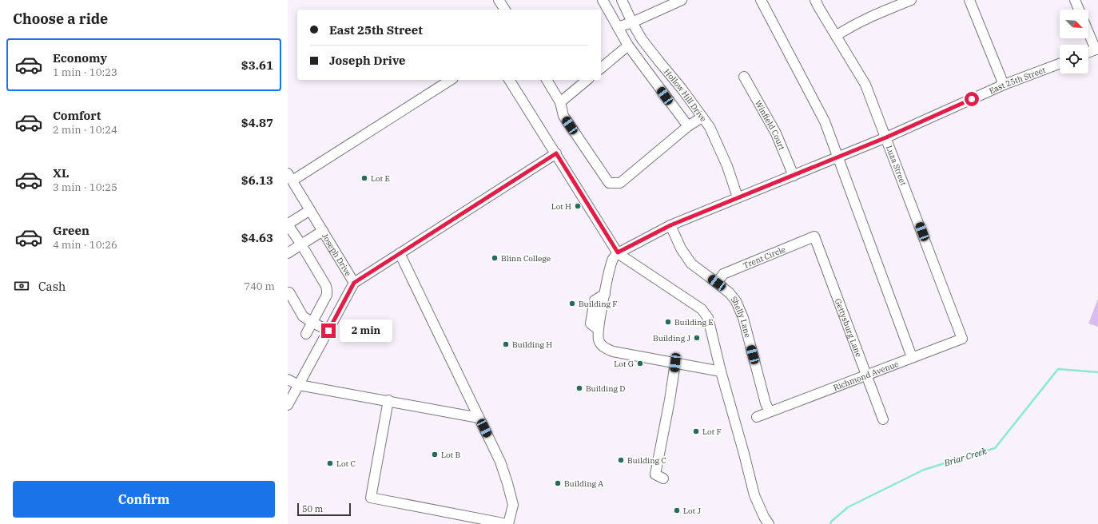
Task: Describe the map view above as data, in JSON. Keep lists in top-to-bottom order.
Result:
{
  "streets": {
    "street": [
      "East 25th Street",
      "Hollow Hill Drive",
      "Winfield Court",
      "Luza Street",
      "Joseph Drive",
      "Trent Circle",
      "Shelly Lane",
      "Gettysburg Lane",
      "Richmond Avenue"
    ]
  },
  "crossings": [
    ["East 25th Street", "Hollow Hill Drive"],
    ["East 25th Street", "Winfield Court"],
    ["East 25th Street", "Luza Street"],
    ["East 25th Street", "Shelly Lane"],
    ["Luza Street", "Richmond Avenue"],
    ["Trent Circle", "Shelly Lane"],
    ["Trent Circle", "Gettysburg Lane"],
    ["Shelly Lane", "Richmond Avenue"],
    ["Gettysburg Lane", "Richmond Avenue"]
  ],
  "water": ["Briar Creek"],
  "places": [
    "Lot E",
    "Lot H",
    "Blinn College",
    "Building F",
    "Building E",
    "Building J",
    "Building H",
    "Lot G",
    "Building D",
    "Lot F",
    "Lot B",
    "Building C",
    "Lot C",
    "Building A",
    "Lot J"
  ],
  "scale_bar": "50 m",
  "north": "bottom right",
  "page": {
    "heading": "Choose a ride",
    "banner": ["East 25th Street", "Joseph Drive"],
    "list": [
      {
        "name": "Economy",
        "note": "1 min · 10:23",
        "value": "$3.61"
      },
      {
        "name": "Comfort",
        "note": "2 min · 10:24",
        "value": "$4.87"
      },
      {
        "name": "XL",
        "note": "3 min · 10:25",
        "value": "$6.13"
      },
      {
        "name": "Green",
        "note": "4 min · 10:26",
        "value": "$4.63"
      }
    ],
    "pay": ["Cash", "740 m"],
    "bubble": "2 min",
    "buttons": "Confirm",
    "scale": "50 m"
  }
}
